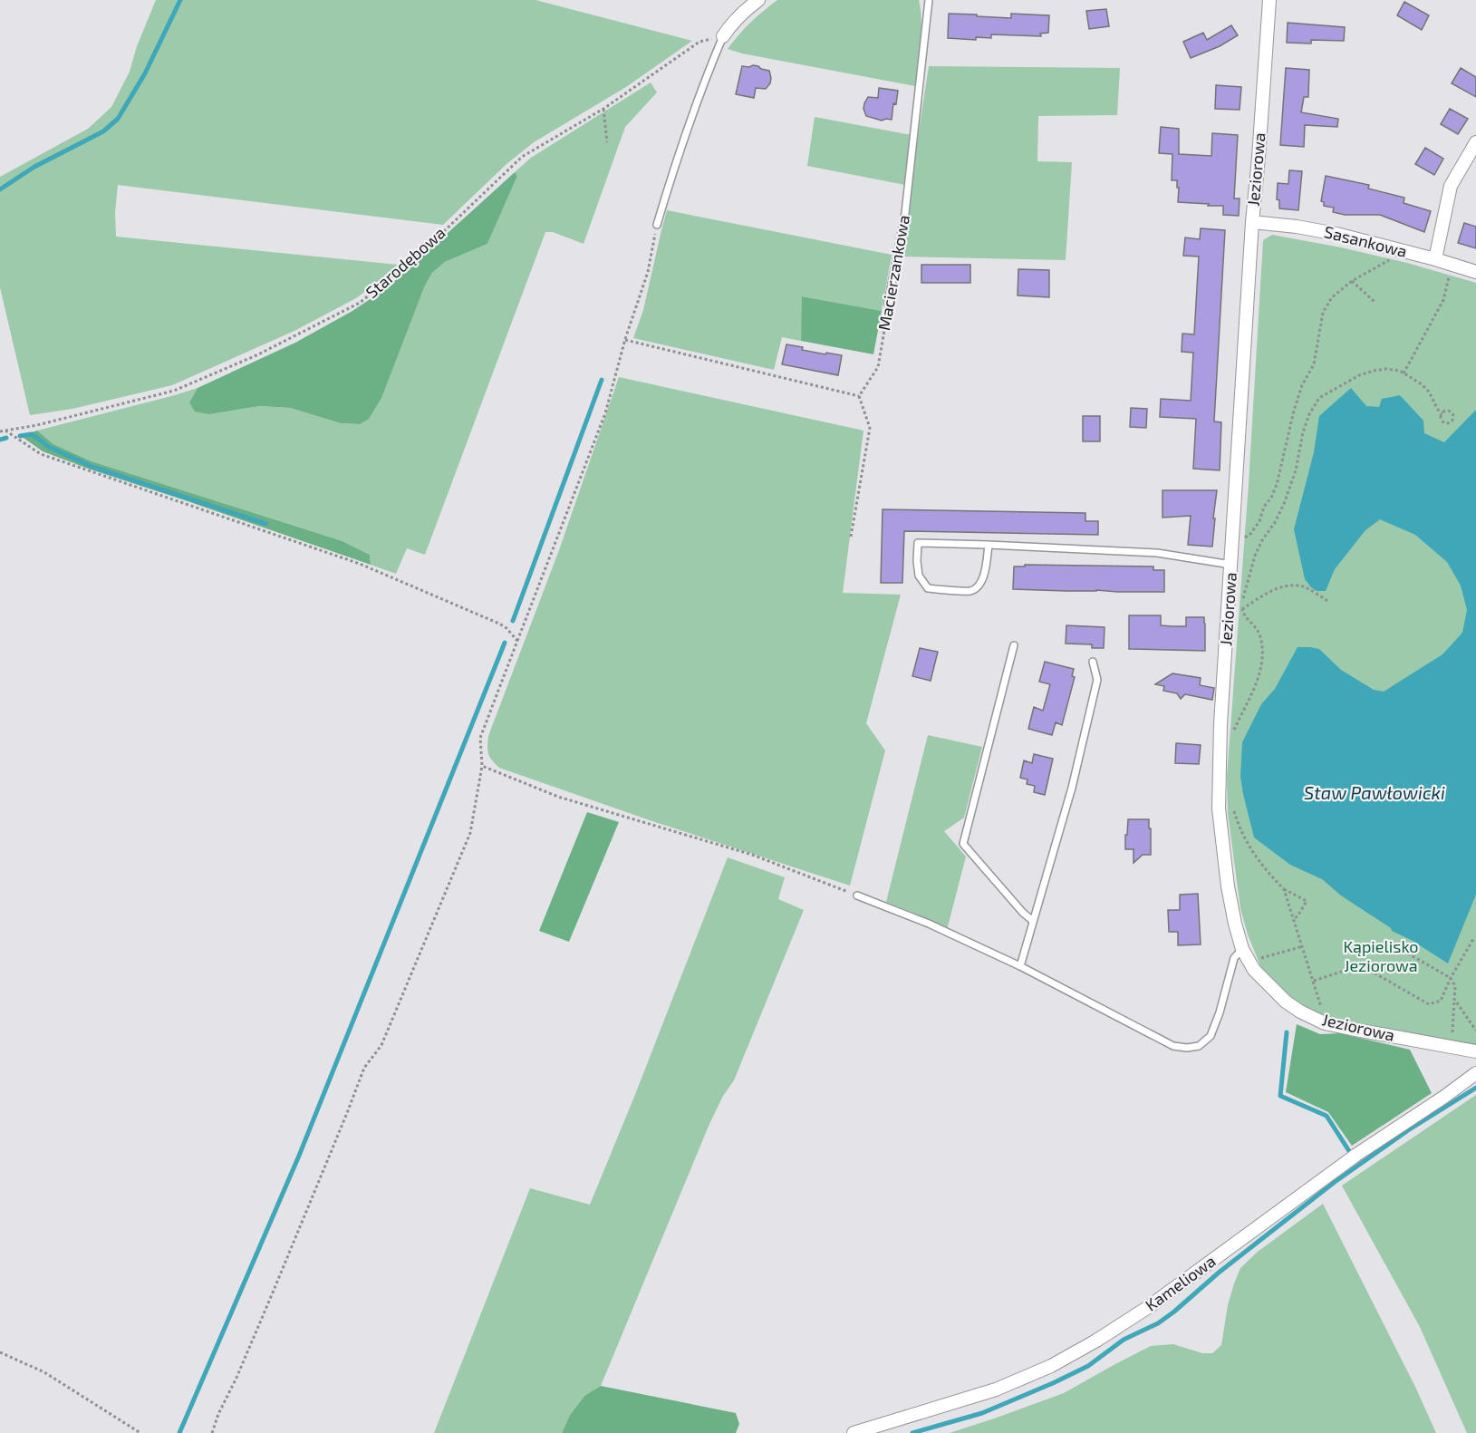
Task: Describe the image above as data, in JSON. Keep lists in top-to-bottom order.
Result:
{
  "streets": {
    "street": ["Jeziorowa", "Sasankowa", "Kameliowa"],
    "lane": ["Macierzankowa"],
    "path": ["Starodębowa"]
  },
  "crossings": [
    ["Jeziorowa", "Sasankowa"]
  ],
  "water": ["Staw Pawłowicki"],
  "parks": ["Kąpielisko Jeziorowa"]
}
